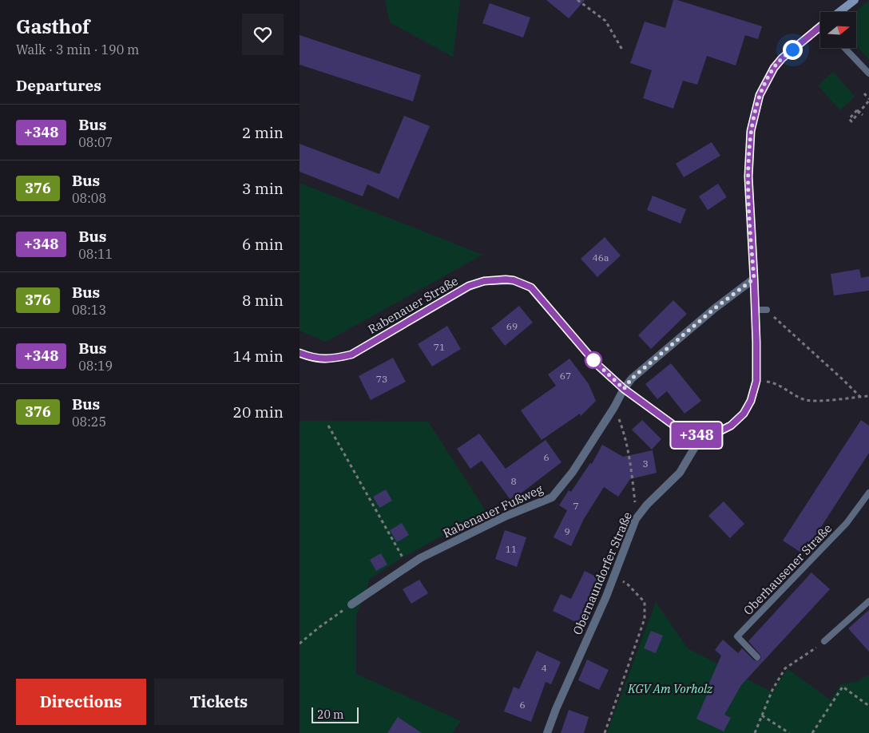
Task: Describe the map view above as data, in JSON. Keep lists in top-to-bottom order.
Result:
{
  "streets": {
    "main road": ["Rabenauer Straße"],
    "street": ["Rabenauer Fußweg", "Obernaundorfer Straße"],
    "lane": ["Oberhausener Straße"]
  },
  "crossings": [
    ["Rabenauer Straße", "Rabenauer Fußweg"],
    ["Rabenauer Straße", "Obernaundorfer Straße"]
  ],
  "parks": ["KGV Am Vorholz"],
  "lines": ["bus line +348"],
  "house_numbers": [
    "46a",
    "69",
    "71",
    "67",
    "73",
    "6",
    "3",
    "8",
    "7",
    "9",
    "11",
    "4",
    "6"
  ],
  "scale_bar": "20 m",
  "north": "right",
  "page": {
    "heading": [
      ["Gasthof", "Walk · 3 min · 190 m"],
      "Departures"
    ],
    "on_map": "+348",
    "list": [
      {
        "mark": "+348",
        "name": "Bus",
        "note": "08:07",
        "value": "2 min"
      },
      {
        "mark": "376",
        "name": "Bus",
        "note": "08:08",
        "value": "3 min"
      },
      {
        "mark": "+348",
        "name": "Bus",
        "note": "08:11",
        "value": "6 min"
      },
      {
        "mark": "376",
        "name": "Bus",
        "note": "08:13",
        "value": "8 min"
      },
      {
        "mark": "+348",
        "name": "Bus",
        "note": "08:19",
        "value": "14 min"
      },
      {
        "mark": "376",
        "name": "Bus",
        "note": "08:25",
        "value": "20 min"
      }
    ],
    "buttons": ["Directions", "Tickets"],
    "scale": "20 m"
  }
}
